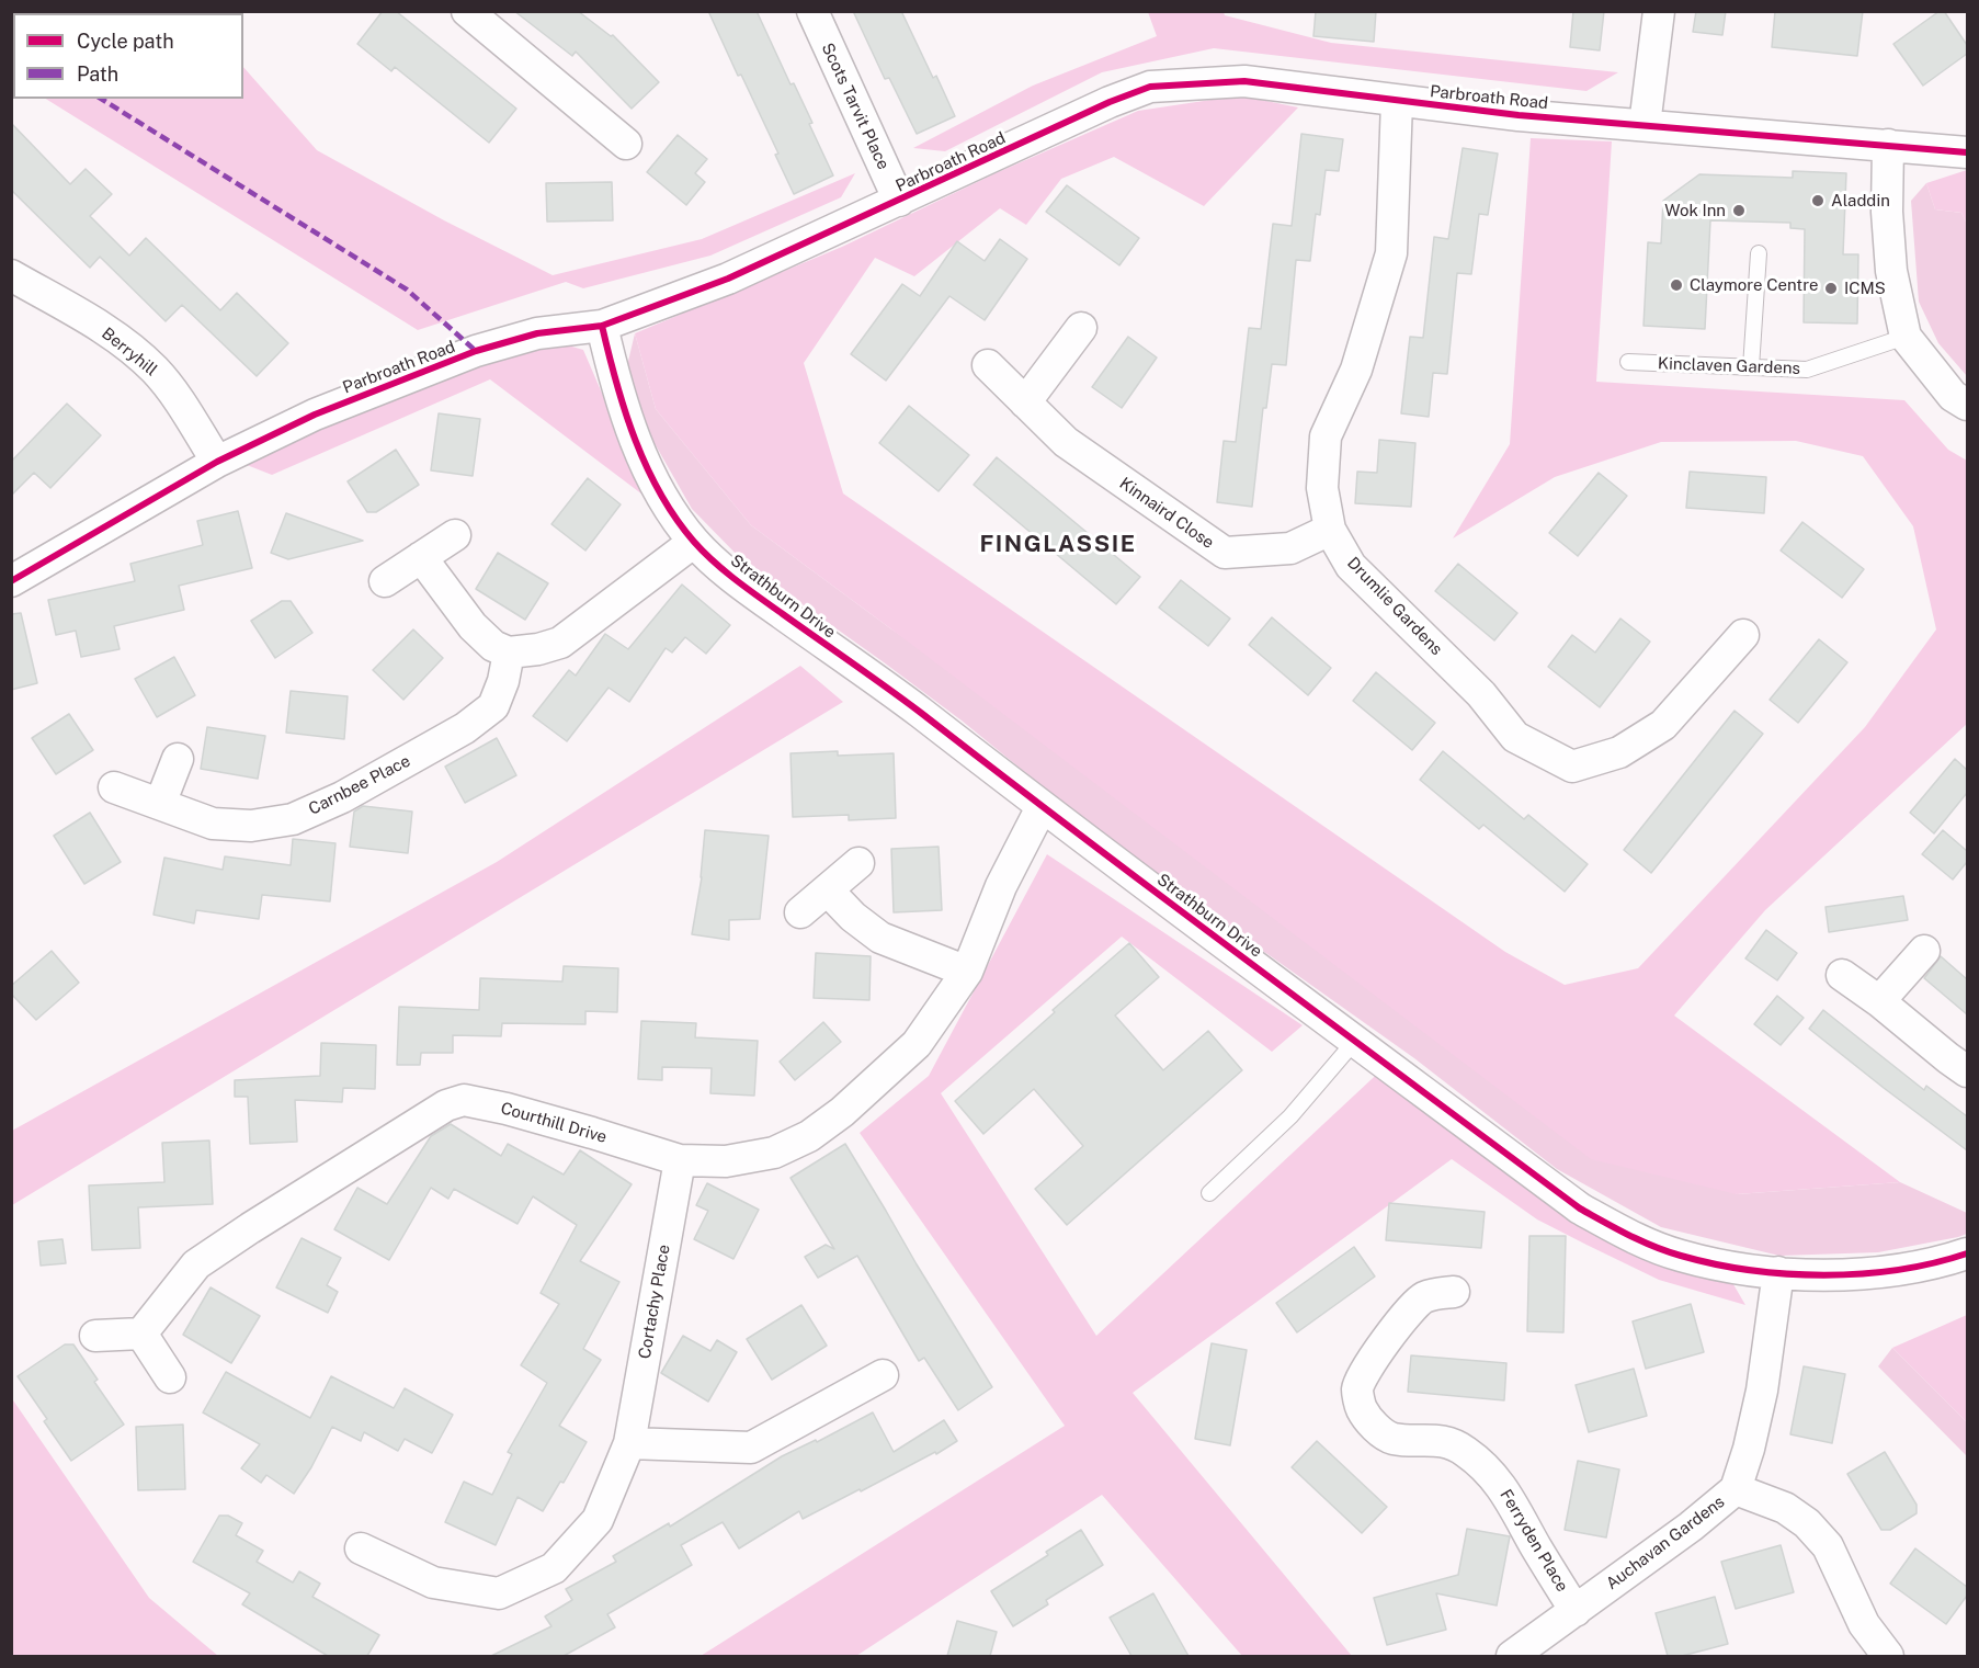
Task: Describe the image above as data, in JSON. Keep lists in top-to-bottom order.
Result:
{
  "streets": {
    "street": [
      "Parbroath Road",
      "Scots Tarvit Place",
      "Berryhill",
      "Kinnaird Close",
      "Strathburn Drive",
      "Drumlie Gardens",
      "Carnbee Place",
      "Courthill Drive",
      "Cortachy Place",
      "Ferryden Place",
      "Auchavan Gardens"
    ],
    "lane": ["Kinclaven Gardens"]
  },
  "crossings": [
    ["Parbroath Road", "Scots Tarvit Place"],
    ["Parbroath Road", "Berryhill"],
    ["Parbroath Road", "Strathburn Drive"],
    ["Parbroath Road", "Drumlie Gardens"],
    ["Kinnaird Close", "Drumlie Gardens"],
    ["Strathburn Drive", "Courthill Drive"],
    ["Strathburn Drive", "Auchavan Gardens"],
    ["Courthill Drive", "Cortachy Place"],
    ["Ferryden Place", "Auchavan Gardens"]
  ],
  "districts": ["FINGLASSIE"],
  "places": [
    "Aladdin",
    "Wok Inn",
    "Claymore Centre",
    "ICMS"
  ],
  "legend": ["Cycle path", "Path"]
}
